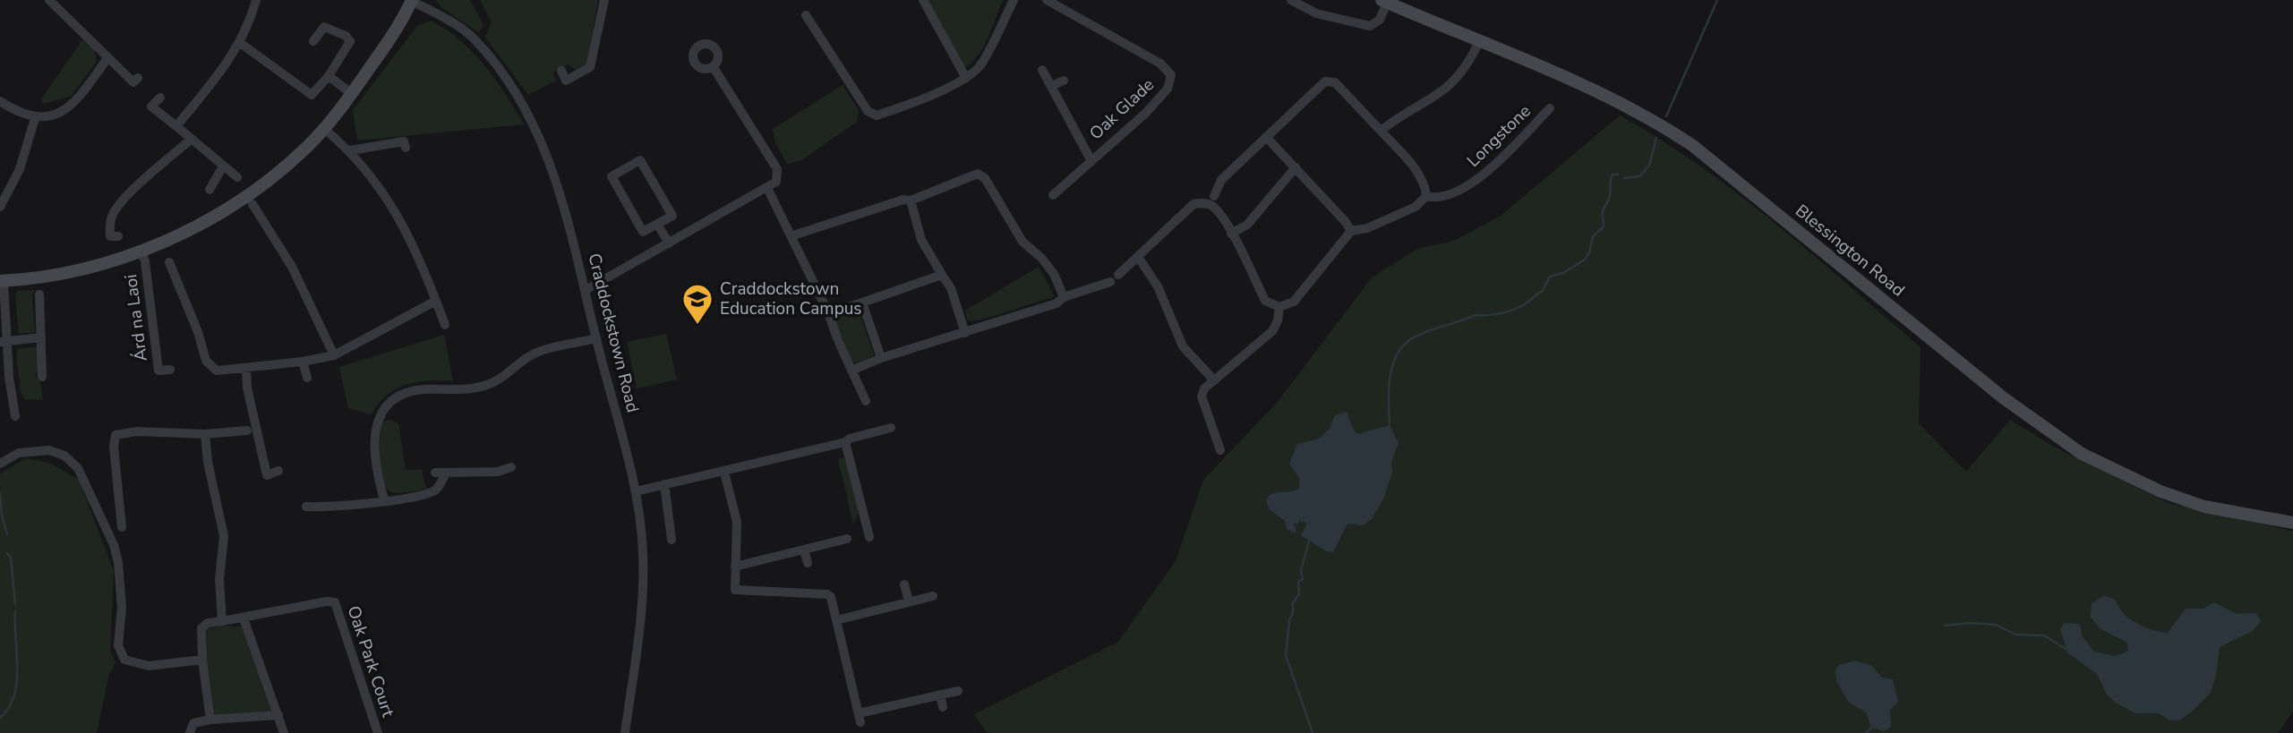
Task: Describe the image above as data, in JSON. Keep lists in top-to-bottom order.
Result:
{
  "streets": {
    "main road": ["Blessington Road"],
    "street": [
      "Oak Glade",
      "Longstone",
      "Árd na Laoi",
      "Craddockstown Road",
      "Oak Park Court"
    ]
  },
  "places": {
    "school or university": ["Craddockstown Education Campus"]
  }
}
